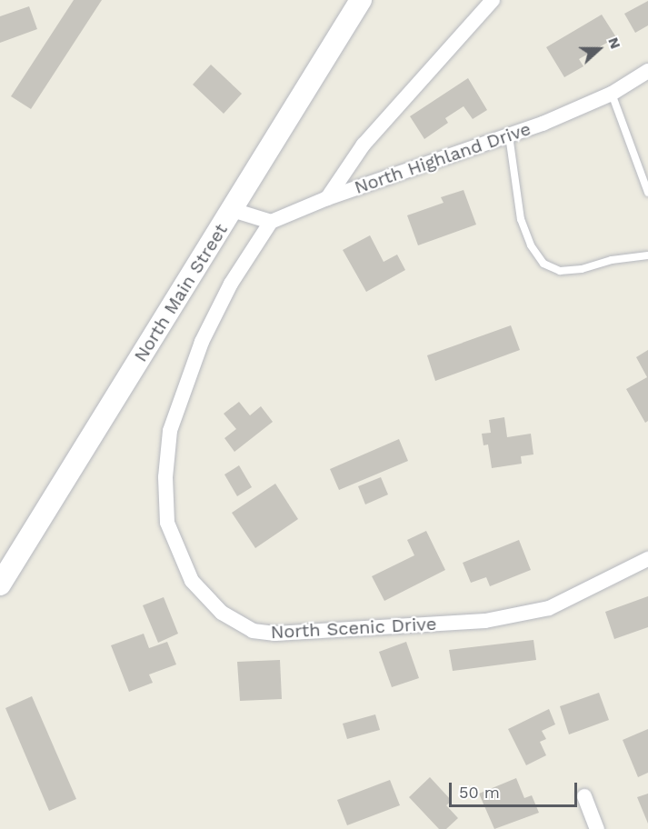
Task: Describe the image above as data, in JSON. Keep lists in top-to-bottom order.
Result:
{
  "streets": {
    "main road": ["North Main Street"],
    "street": ["North Highland Drive", "North Scenic Drive"]
  },
  "crossings": [
    ["North Highland Drive", "North Scenic Drive"]
  ],
  "scale_bar": "50 m",
  "north": "right"
}
